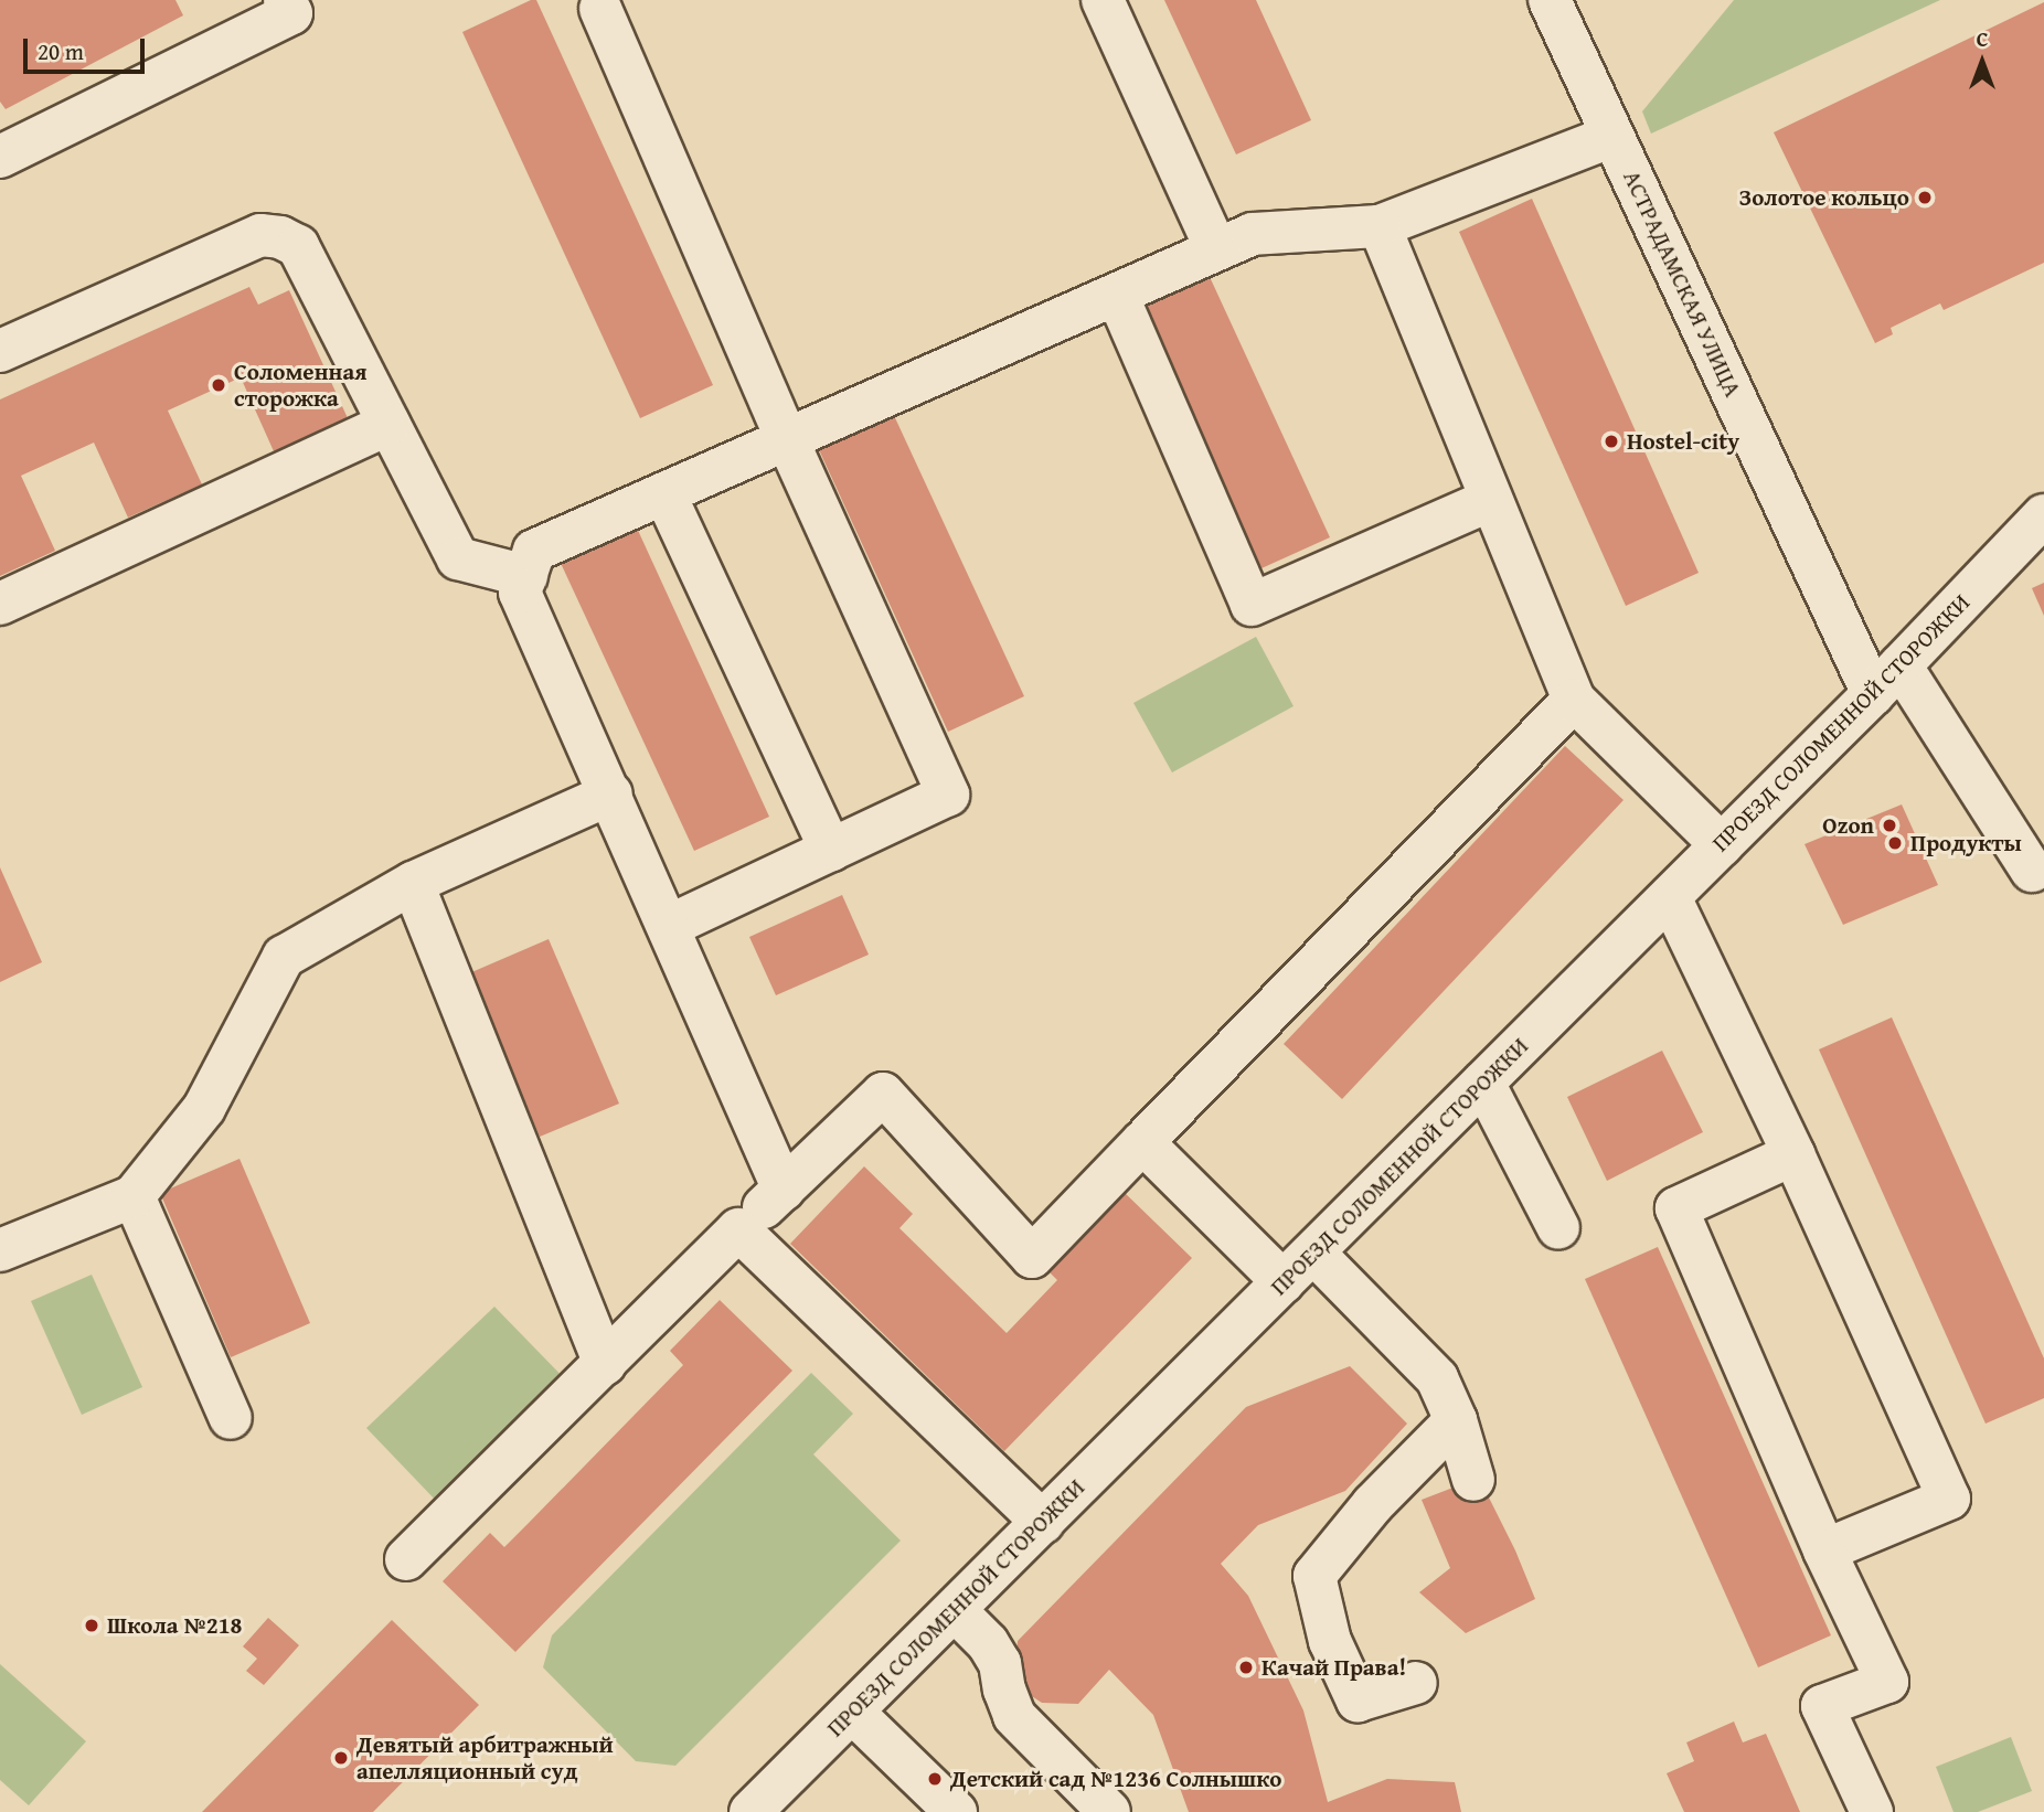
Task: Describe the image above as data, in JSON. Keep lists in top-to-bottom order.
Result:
{
  "streets": {
    "street": ["АСТРАДАМСКАЯ УЛИЦА", "ПРОЕЗД СОЛОМЕННОЙ СТОРОЖКИ"]
  },
  "crossings": [
    ["АСТРАДАМСКАЯ УЛИЦА", "ПРОЕЗД СОЛОМЕННОЙ СТОРОЖКИ"]
  ],
  "places": [
    "Золотое кольцо",
    "Соломенная сторожка",
    "Hostel-city",
    "Ozon",
    "Продукты",
    "Школа №218",
    "Качай Права!",
    "Девятый арбитражный апелляционный суд",
    "Детский сад №1236 Солнышко"
  ],
  "scale_bar": "20 m",
  "north": "top"
}
